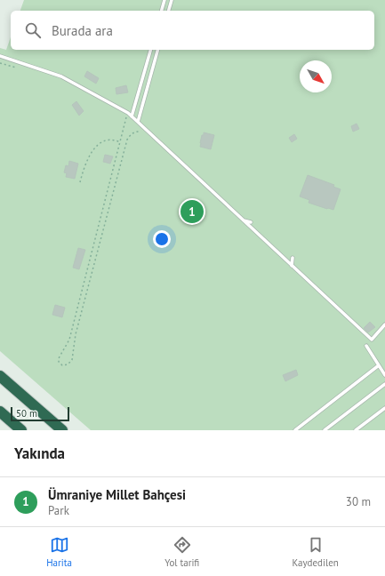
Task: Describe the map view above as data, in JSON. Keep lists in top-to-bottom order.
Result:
{
  "scale_bar": "50 m",
  "north": "bottom right",
  "page": {
    "search": "Burada ara",
    "pins": "1",
    "scale": "50 m",
    "heading": "Yakında",
    "list": [
      {
        "mark": "1",
        "name": "Ümraniye Millet Bahçesi",
        "note": "Park",
        "value": "30 m"
      }
    ],
    "nav": ["Harita", "Yol tarifi", "Kaydedilen"]
  }
}
